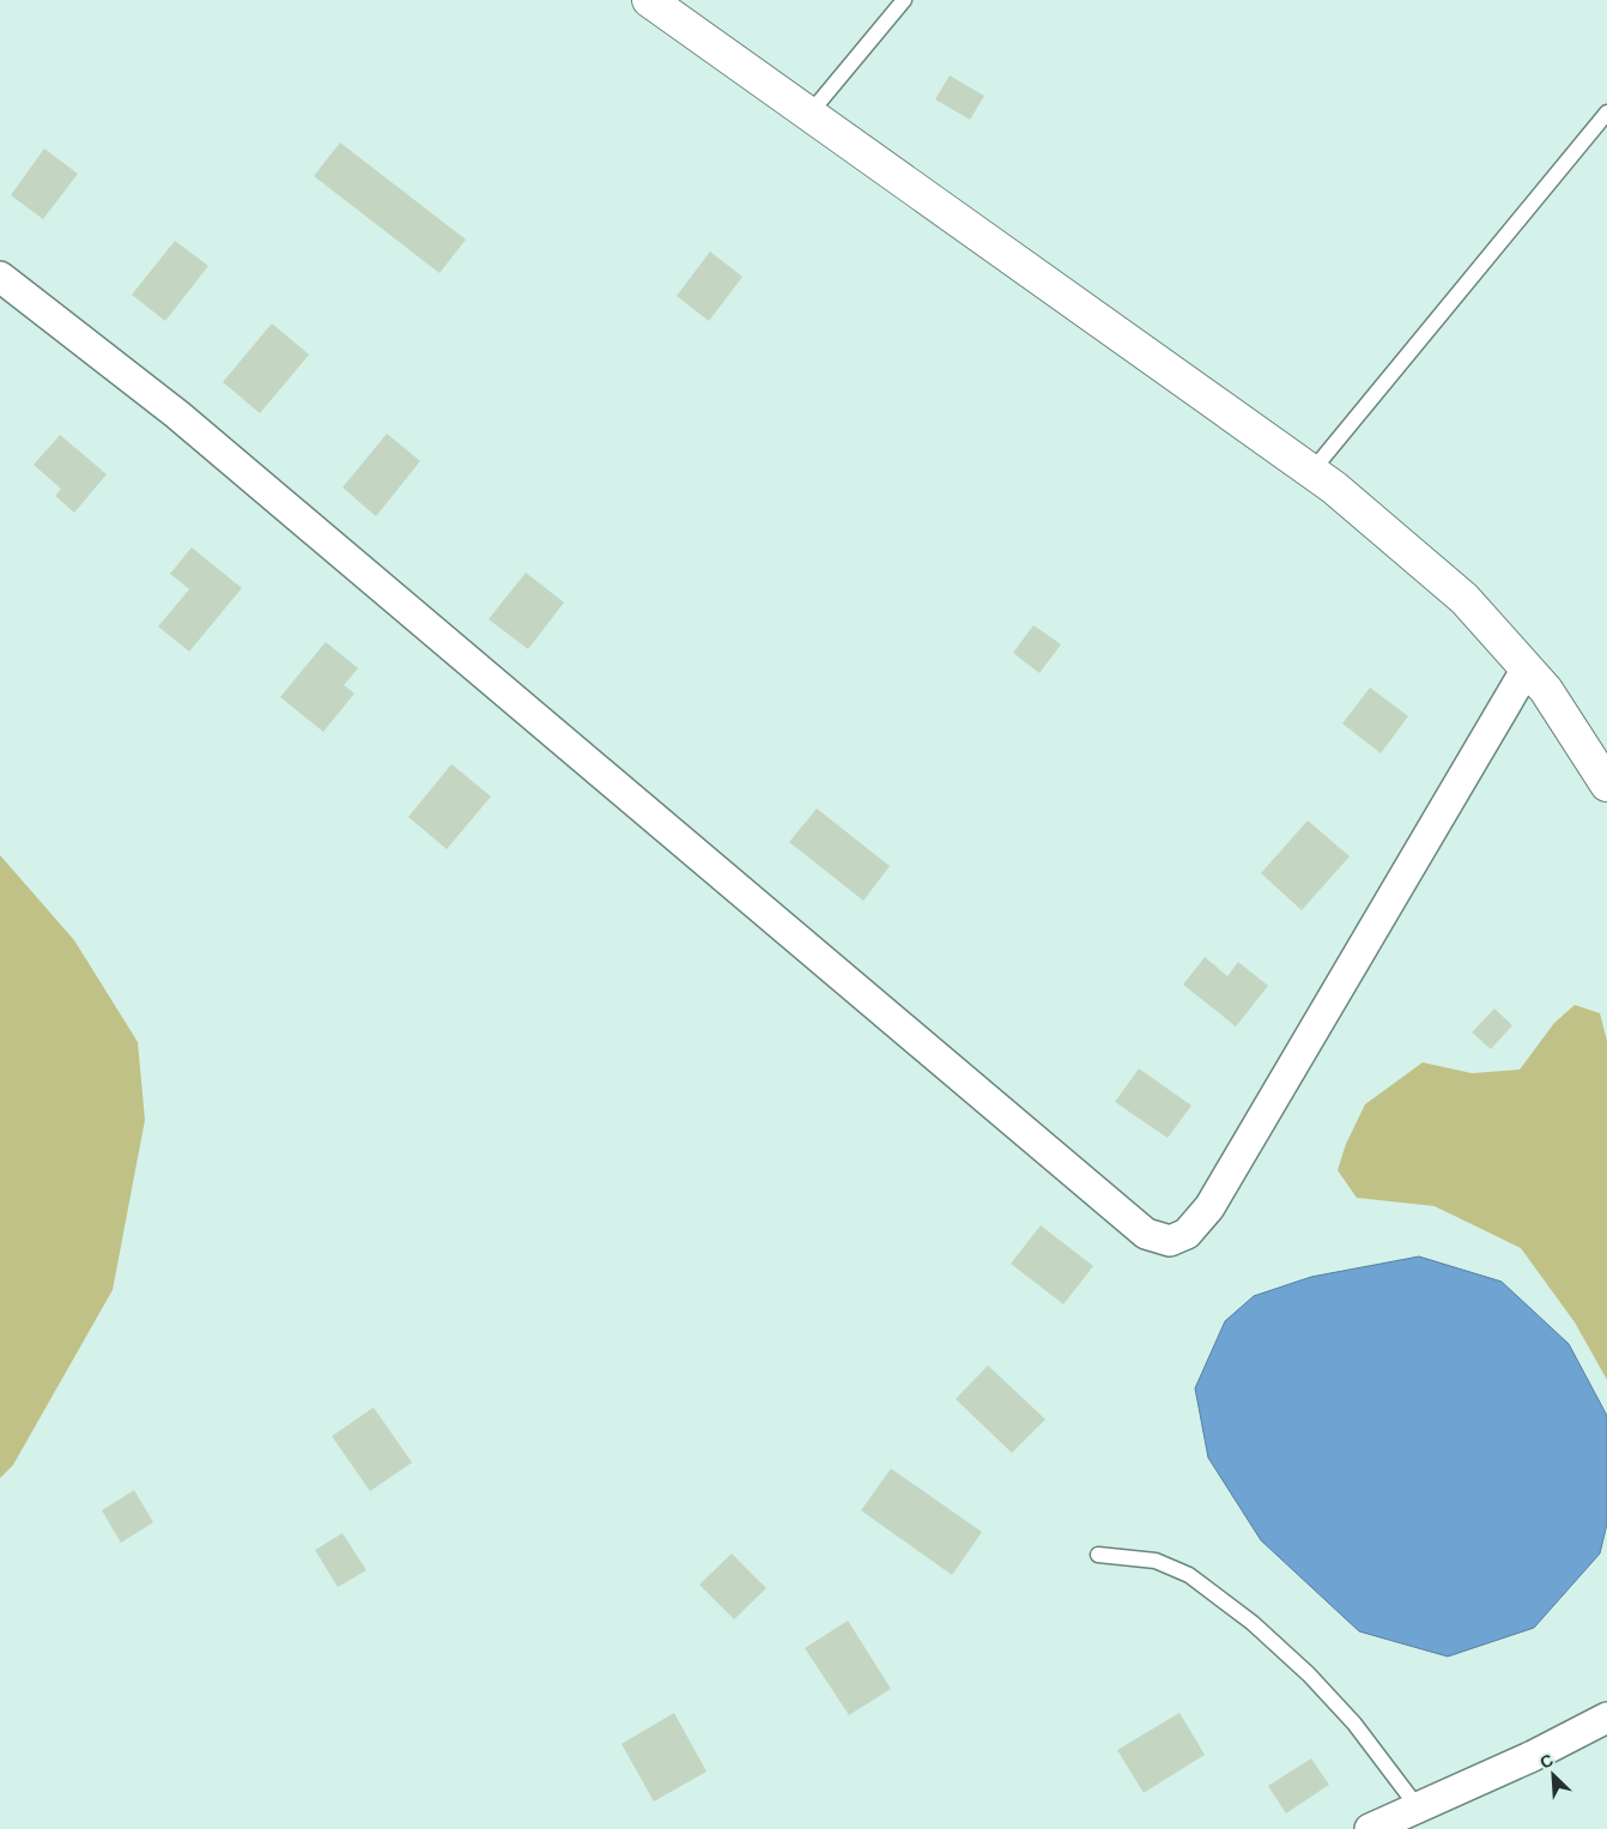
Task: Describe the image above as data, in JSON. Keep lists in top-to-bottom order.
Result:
{
  "north": "top left"
}
